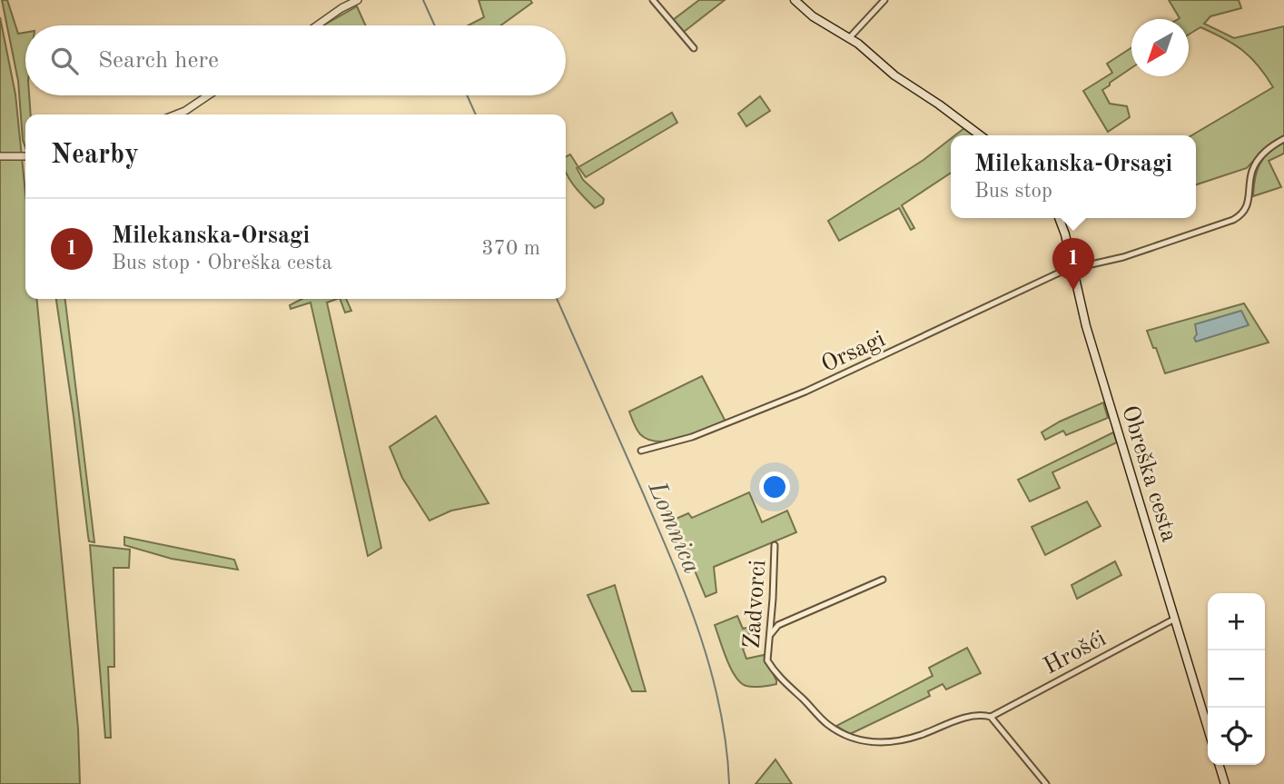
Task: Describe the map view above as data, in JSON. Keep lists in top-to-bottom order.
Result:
{
  "streets": {
    "main road": ["Obreška cesta"],
    "street": ["Orsagi", "Zadvorci", "Hrošći"]
  },
  "crossings": [
    ["Orsagi", "Obreška cesta"],
    ["Obreška cesta", "Hrošći"],
    ["Zadvorci", "Hrošći"]
  ],
  "water": ["Lomnica"],
  "north": "bottom left",
  "page": {
    "search": "Search here",
    "heading": "Nearby",
    "popup": ["Milekanska-Orsagi", "Bus stop"],
    "list": [
      {
        "mark": "1",
        "name": "Milekanska-Orsagi",
        "note": "Bus stop · Obreška cesta",
        "value": "370 m"
      }
    ],
    "pins": "1",
    "map_buttons": ["+", "−"]
  }
}
